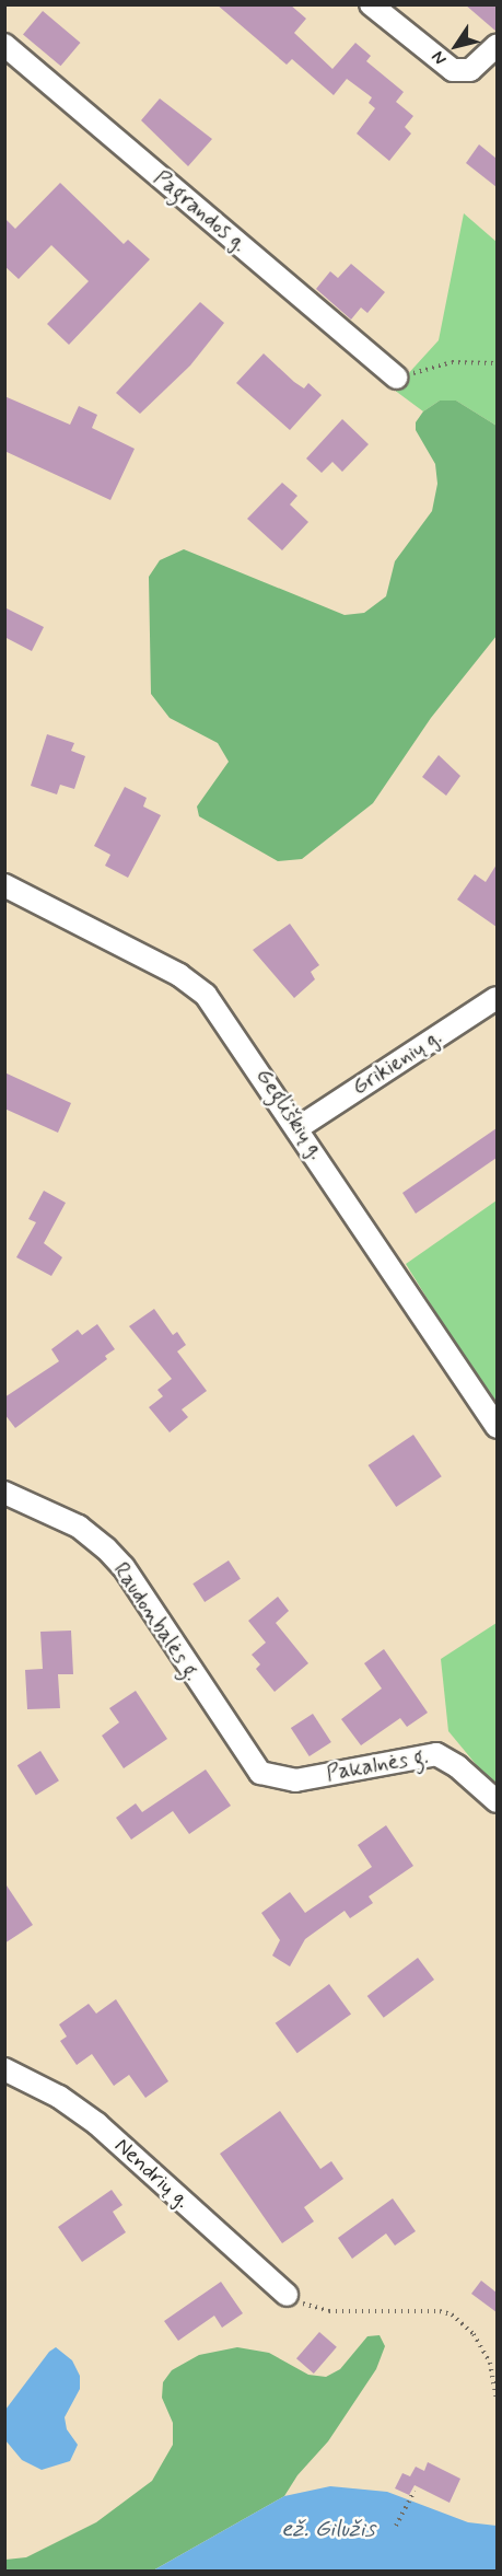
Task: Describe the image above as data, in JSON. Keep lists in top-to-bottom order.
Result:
{
  "streets": {
    "street": [
      "Pagrandos g.",
      "Grikienių g.",
      "Gegliškių g.",
      "Raudonbalės g.",
      "Pakalnės g.",
      "Nendrių g."
    ]
  },
  "crossings": [
    ["Grikienių g.", "Gegliškių g."],
    ["Raudonbalės g.", "Pakalnės g."]
  ],
  "water": ["ež. Gilužis"],
  "north": "bottom left"
}
